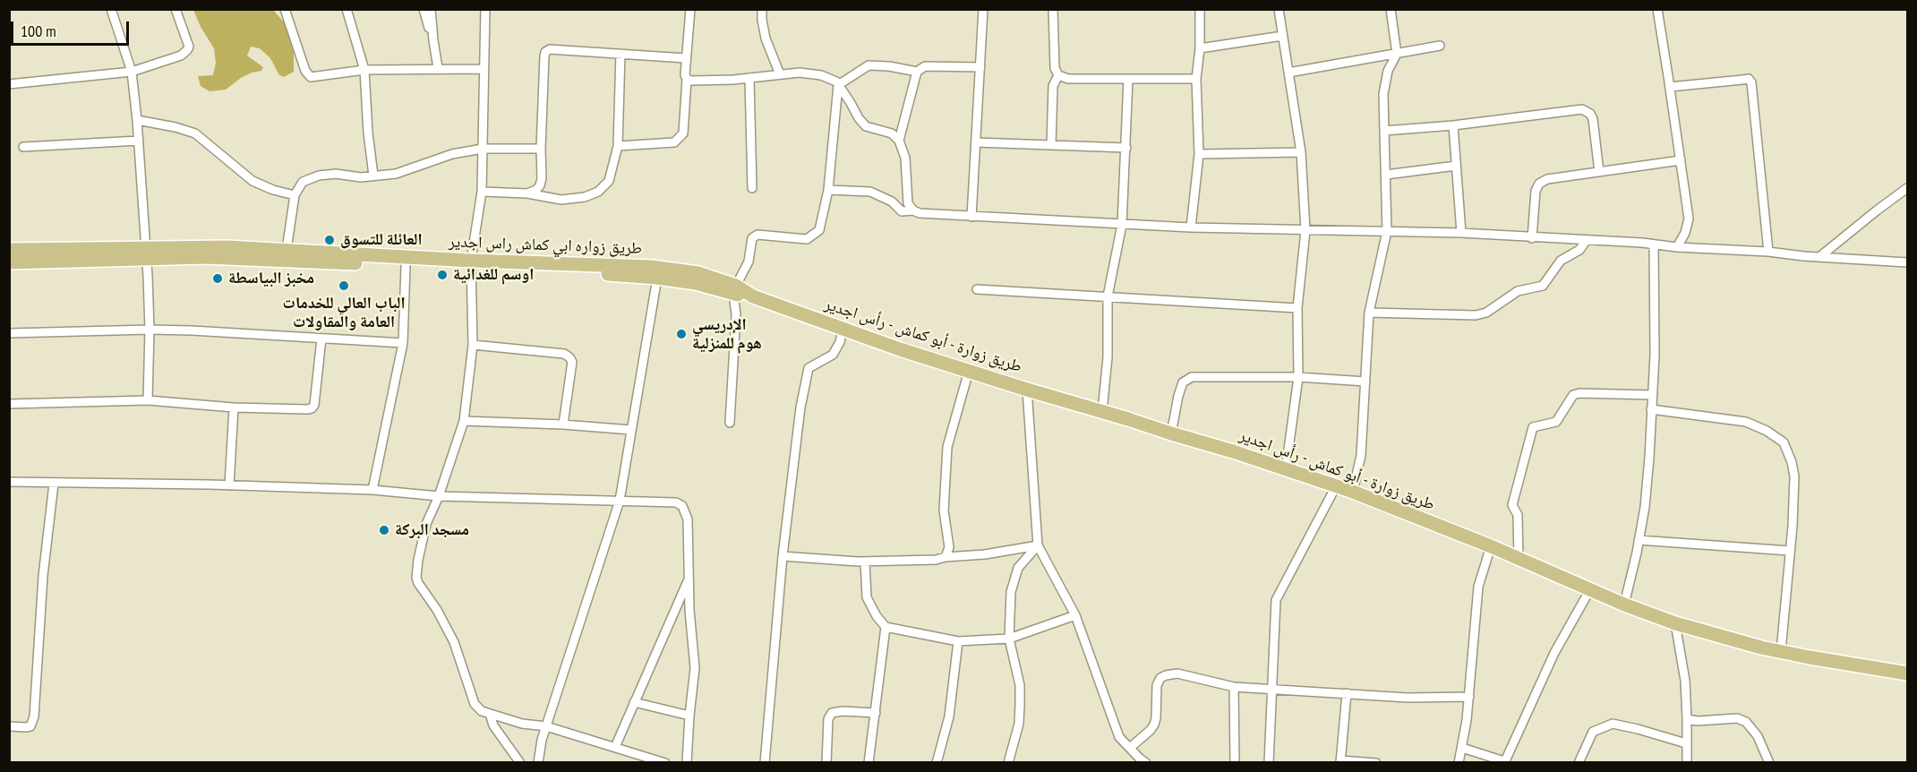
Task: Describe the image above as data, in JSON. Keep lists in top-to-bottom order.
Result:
{
  "streets": {
    "main road": ["طريق زواره ابي كماش راس اجدير", "طريق زوارة - أبو كماش - رأس اجدير"]
  },
  "crossings": [
    ["طريق زواره ابي كماش راس اجدير", "طريق زوارة - أبو كماش - رأس اجدير"]
  ],
  "places": [
    "العائلة للتسوق",
    "اوسم للغدائية",
    "مخبز البياسطة",
    "الباب العالي للخدمات العامة والمقاولات",
    "الإدريسي هوم للمنزلية",
    "مسجد البركة"
  ],
  "scale_bar": "100 m"
}
